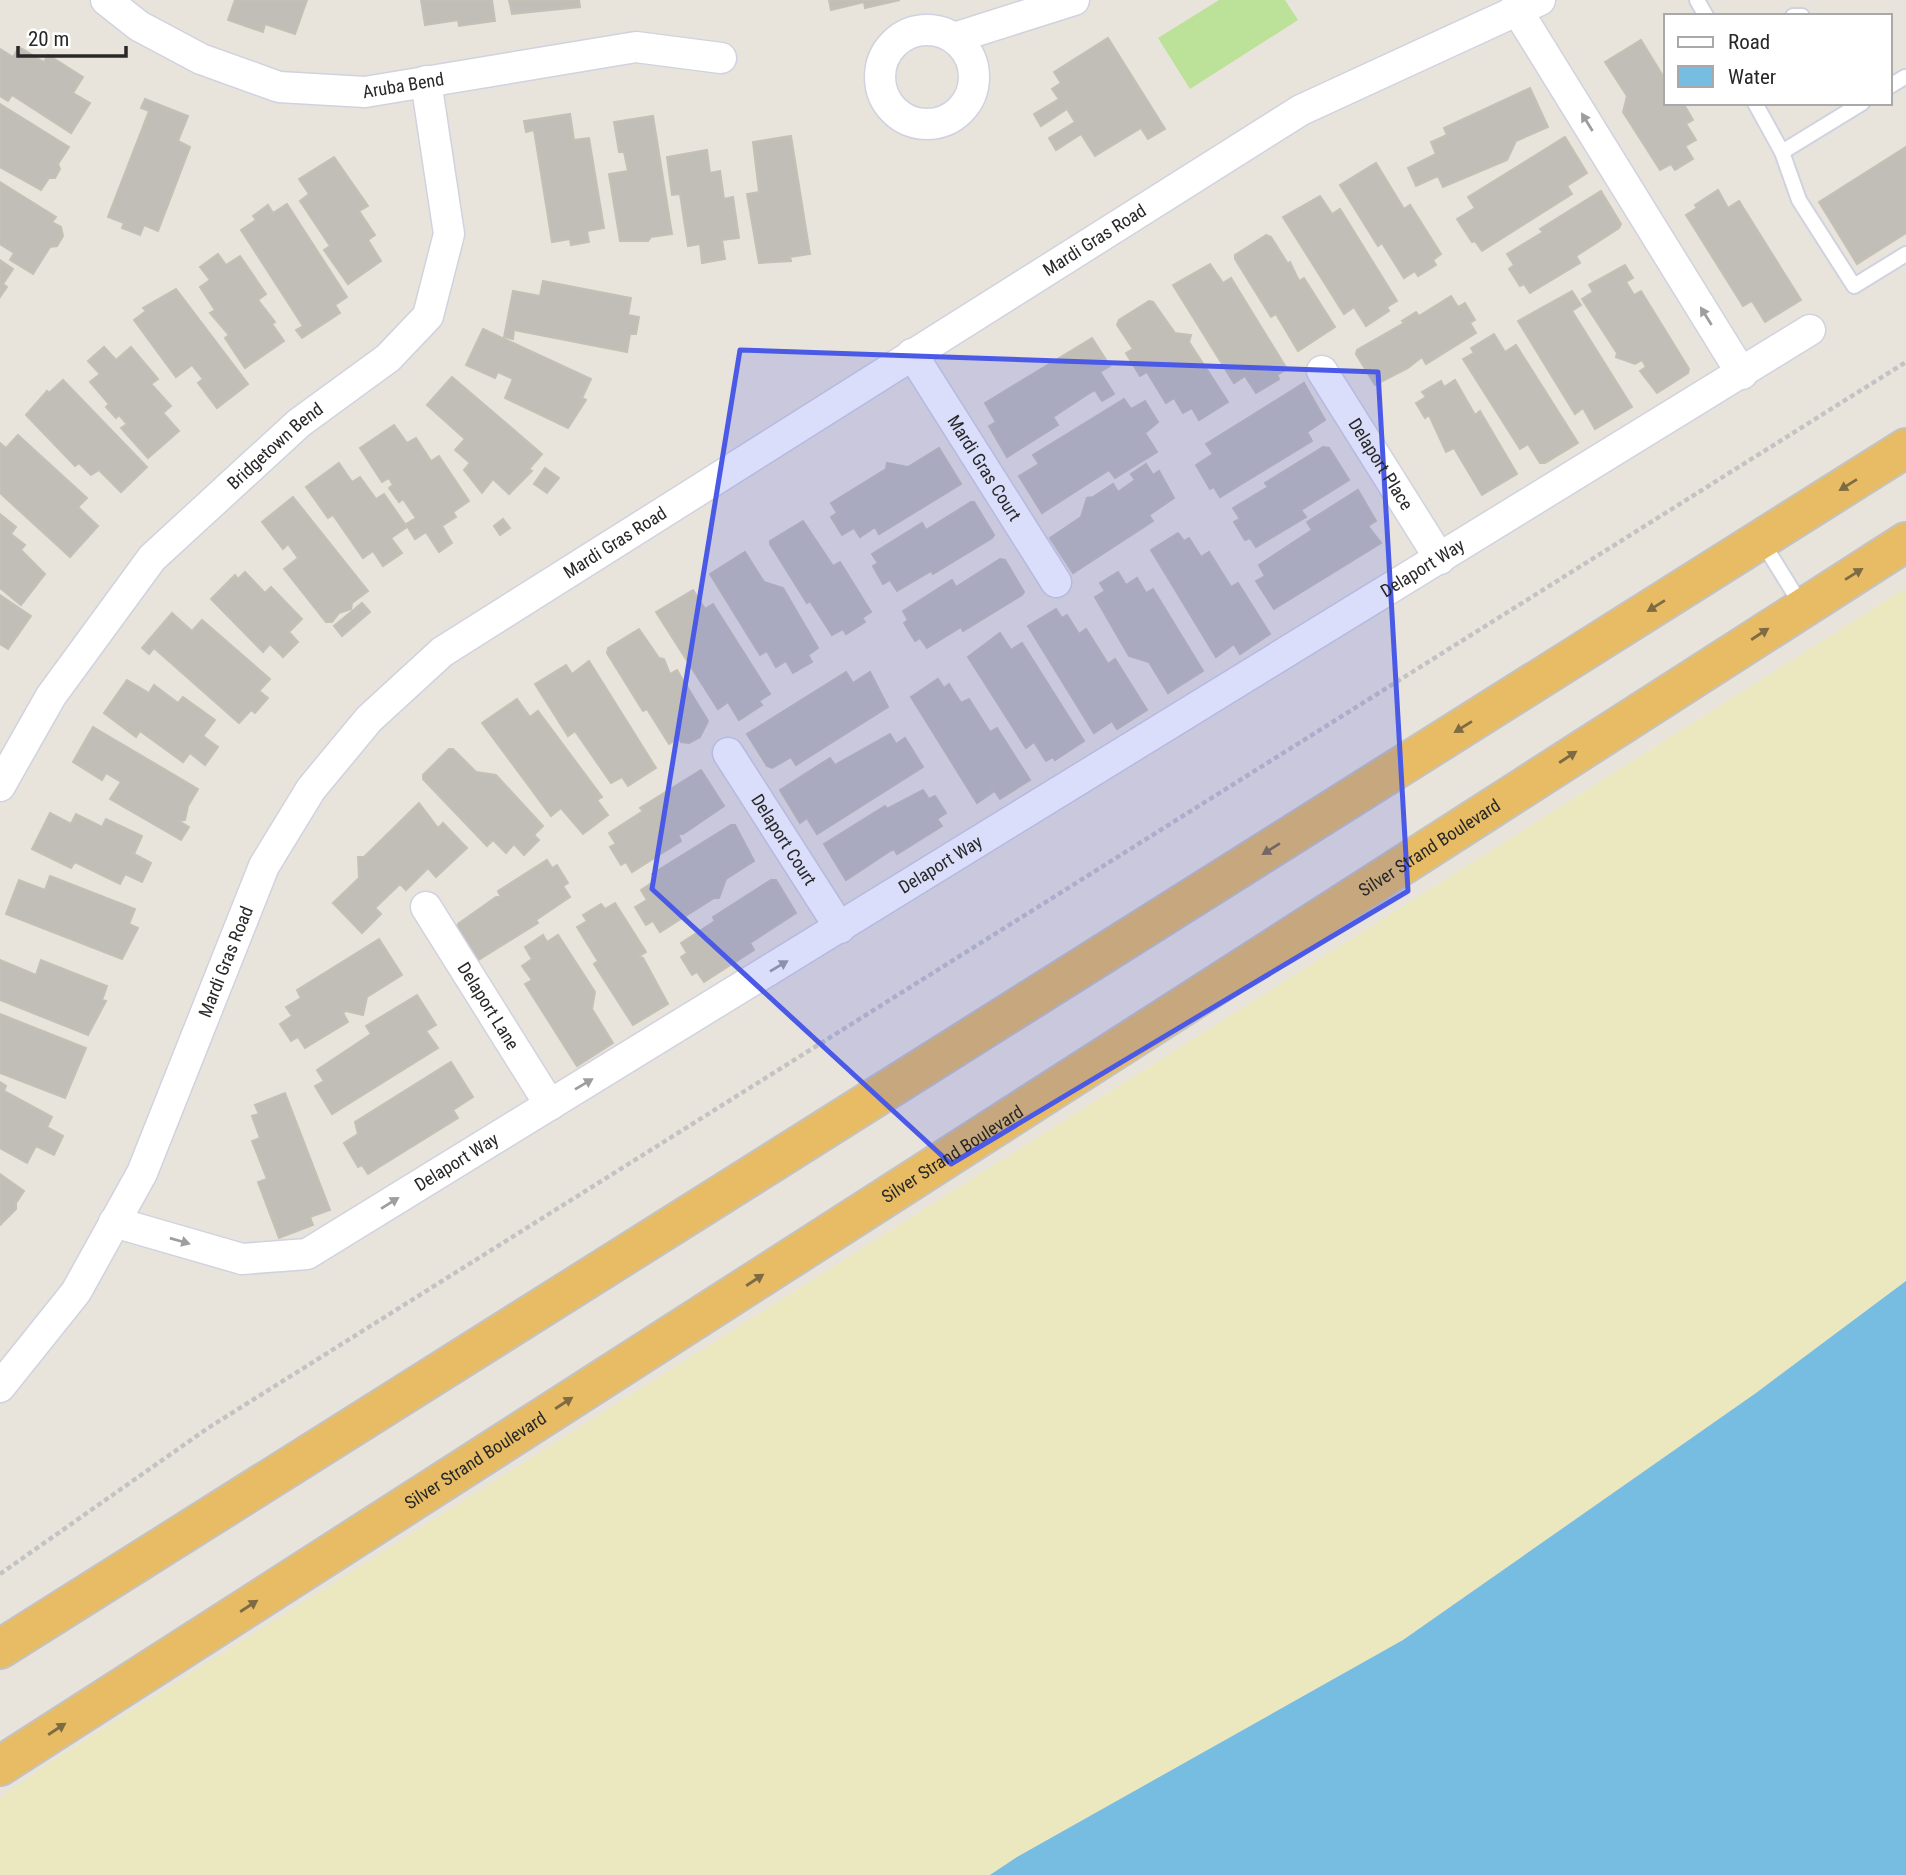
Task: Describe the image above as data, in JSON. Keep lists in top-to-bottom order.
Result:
{
  "streets": {
    "highway": ["Silver Strand Boulevard"],
    "street": [
      "Aruba Bend",
      "Mardi Gras Road",
      "Bridgetown Bend",
      "Delaport Place",
      "Mardi Gras Court",
      "Delaport Way",
      "Delaport Court",
      "Delaport Lane"
    ]
  },
  "crossings": [
    ["Aruba Bend", "Bridgetown Bend"],
    ["Mardi Gras Road", "Mardi Gras Court"],
    ["Mardi Gras Road", "Delaport Way"],
    ["Delaport Place", "Delaport Way"],
    ["Delaport Way", "Delaport Court"],
    ["Delaport Way", "Delaport Lane"]
  ],
  "one_way": ["Delaport Way"],
  "legend": ["Road", "Water"],
  "scale_bar": "20 m"
}
